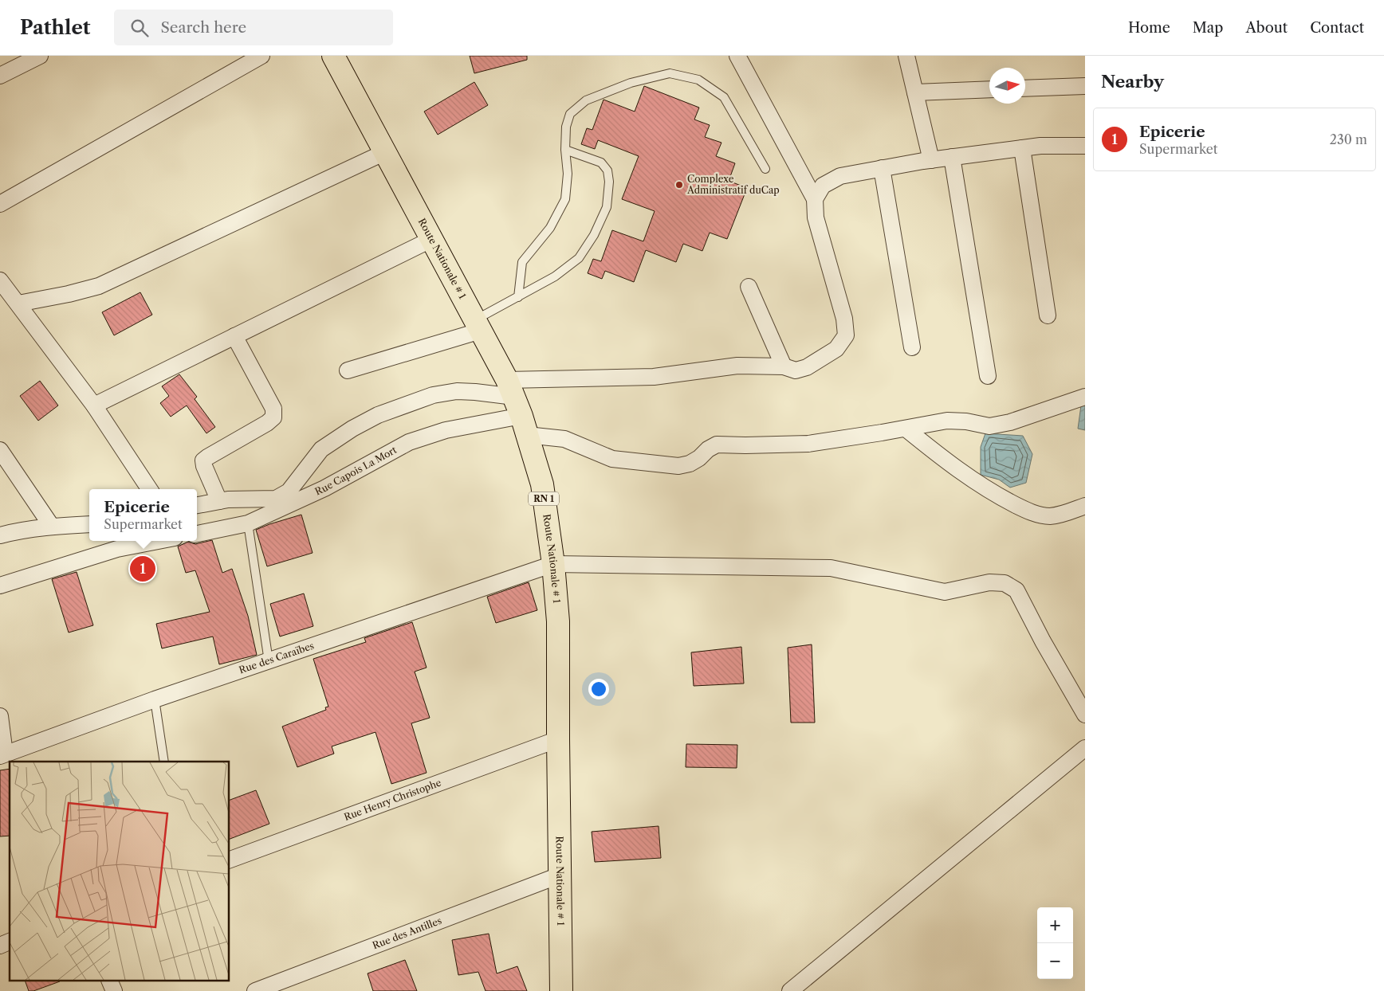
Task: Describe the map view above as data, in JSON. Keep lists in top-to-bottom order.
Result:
{
  "streets": {
    "main road": ["Route Nationale # 1", "RN 1"],
    "street": [
      "Rue Capois La Mort",
      "Rue des Caraïbes",
      "Rue Henry Christophe",
      "Rue des Antilles"
    ]
  },
  "crossings": [
    ["Route Nationale # 1", "Rue Capois La Mort"],
    ["Route Nationale # 1", "Rue des Caraïbes"],
    ["Route Nationale # 1", "Rue Henry Christophe"],
    ["Route Nationale # 1", "Rue des Antilles"]
  ],
  "places": ["Complexe Administratif duCap"],
  "north": "right",
  "page": {
    "header": "Pathlet",
    "search": "Search here",
    "nav": [
      "Home",
      "Map",
      "About",
      "Contact"
    ],
    "heading": "Nearby",
    "list": [
      {
        "mark": "1",
        "name": "Epicerie",
        "note": "Supermarket",
        "value": "230 m"
      }
    ],
    "popup": ["Epicerie", "Supermarket"],
    "pins": "1",
    "map_buttons": ["+", "−"]
  }
}
